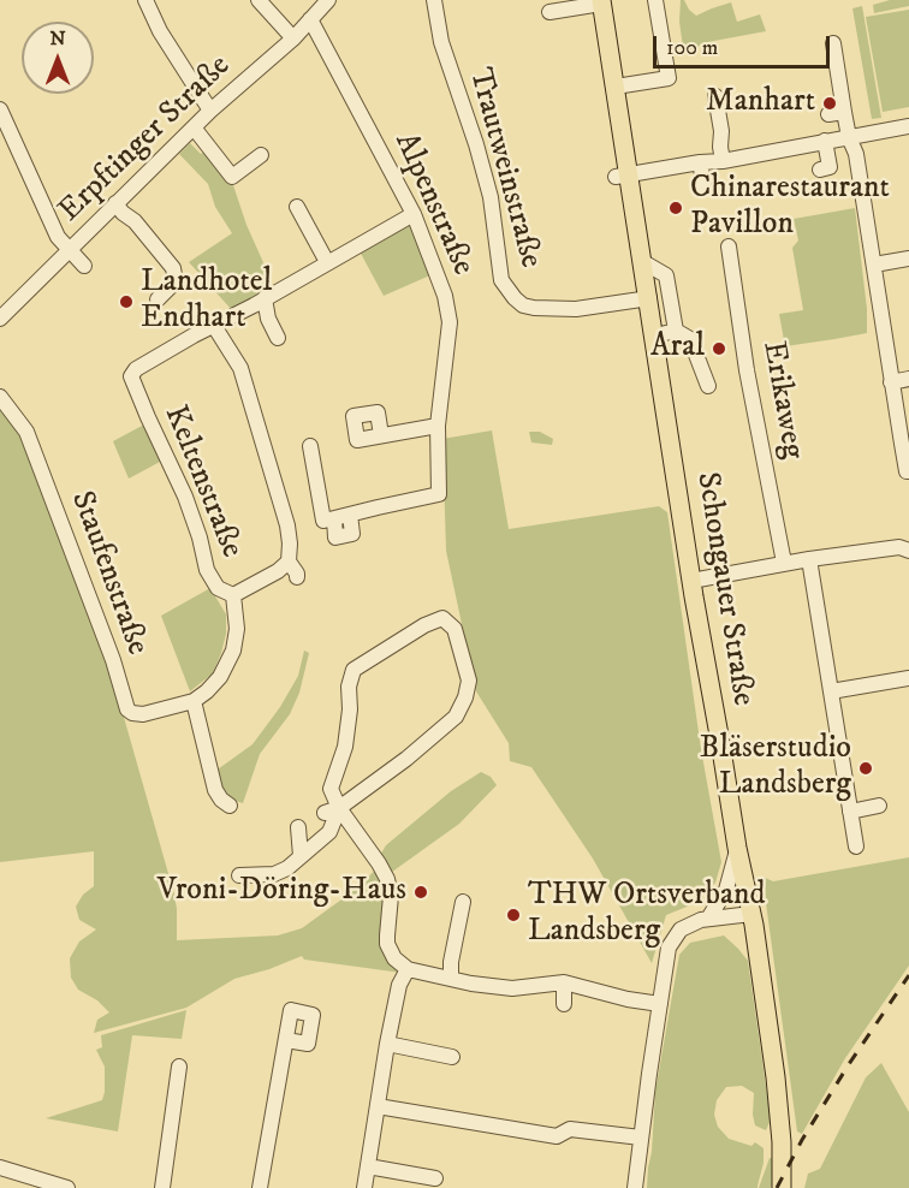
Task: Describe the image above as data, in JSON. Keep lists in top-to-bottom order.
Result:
{
  "streets": {
    "main road": ["Schongauer Straße"],
    "street": [
      "Erpftinger Straße",
      "Trautweinstraße",
      "Alpenstraße",
      "Erikaweg",
      "Keltenstraße",
      "Staufenstraße"
    ]
  },
  "crossings": [
    ["Erpftinger Straße", "Alpenstraße"],
    ["Trautweinstraße", "Schongauer Straße"],
    ["Alpenstraße", "Keltenstraße"],
    ["Keltenstraße", "Staufenstraße"]
  ],
  "places": [
    "Manhart",
    "Chinarestaurant Pavillon",
    "Landhotel Endhart",
    "Aral",
    "Bläserstudio Landsberg",
    "Vroni-Döring-Haus",
    "THW Ortsverband Landsberg"
  ],
  "scale_bar": "100 m",
  "north": "top"
}
